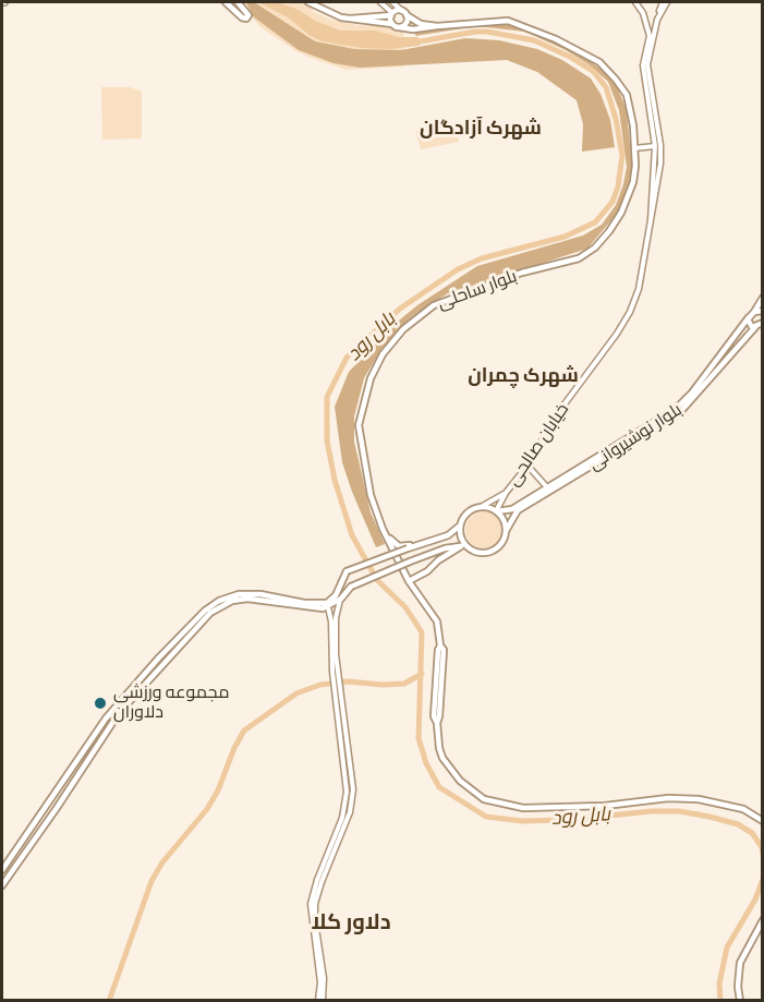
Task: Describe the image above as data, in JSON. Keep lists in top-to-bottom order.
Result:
{
  "streets": {
    "main road": ["بلوار ساحلی", "بلوار نوشیروانی", "خيابان صالحی"]
  },
  "districts": ["شهرک آزادگان", "شهرک چمران", "دلاور کلا"],
  "water": ["بابل رود"],
  "places": ["مجموعه ورزشی دلاوران"]
}
